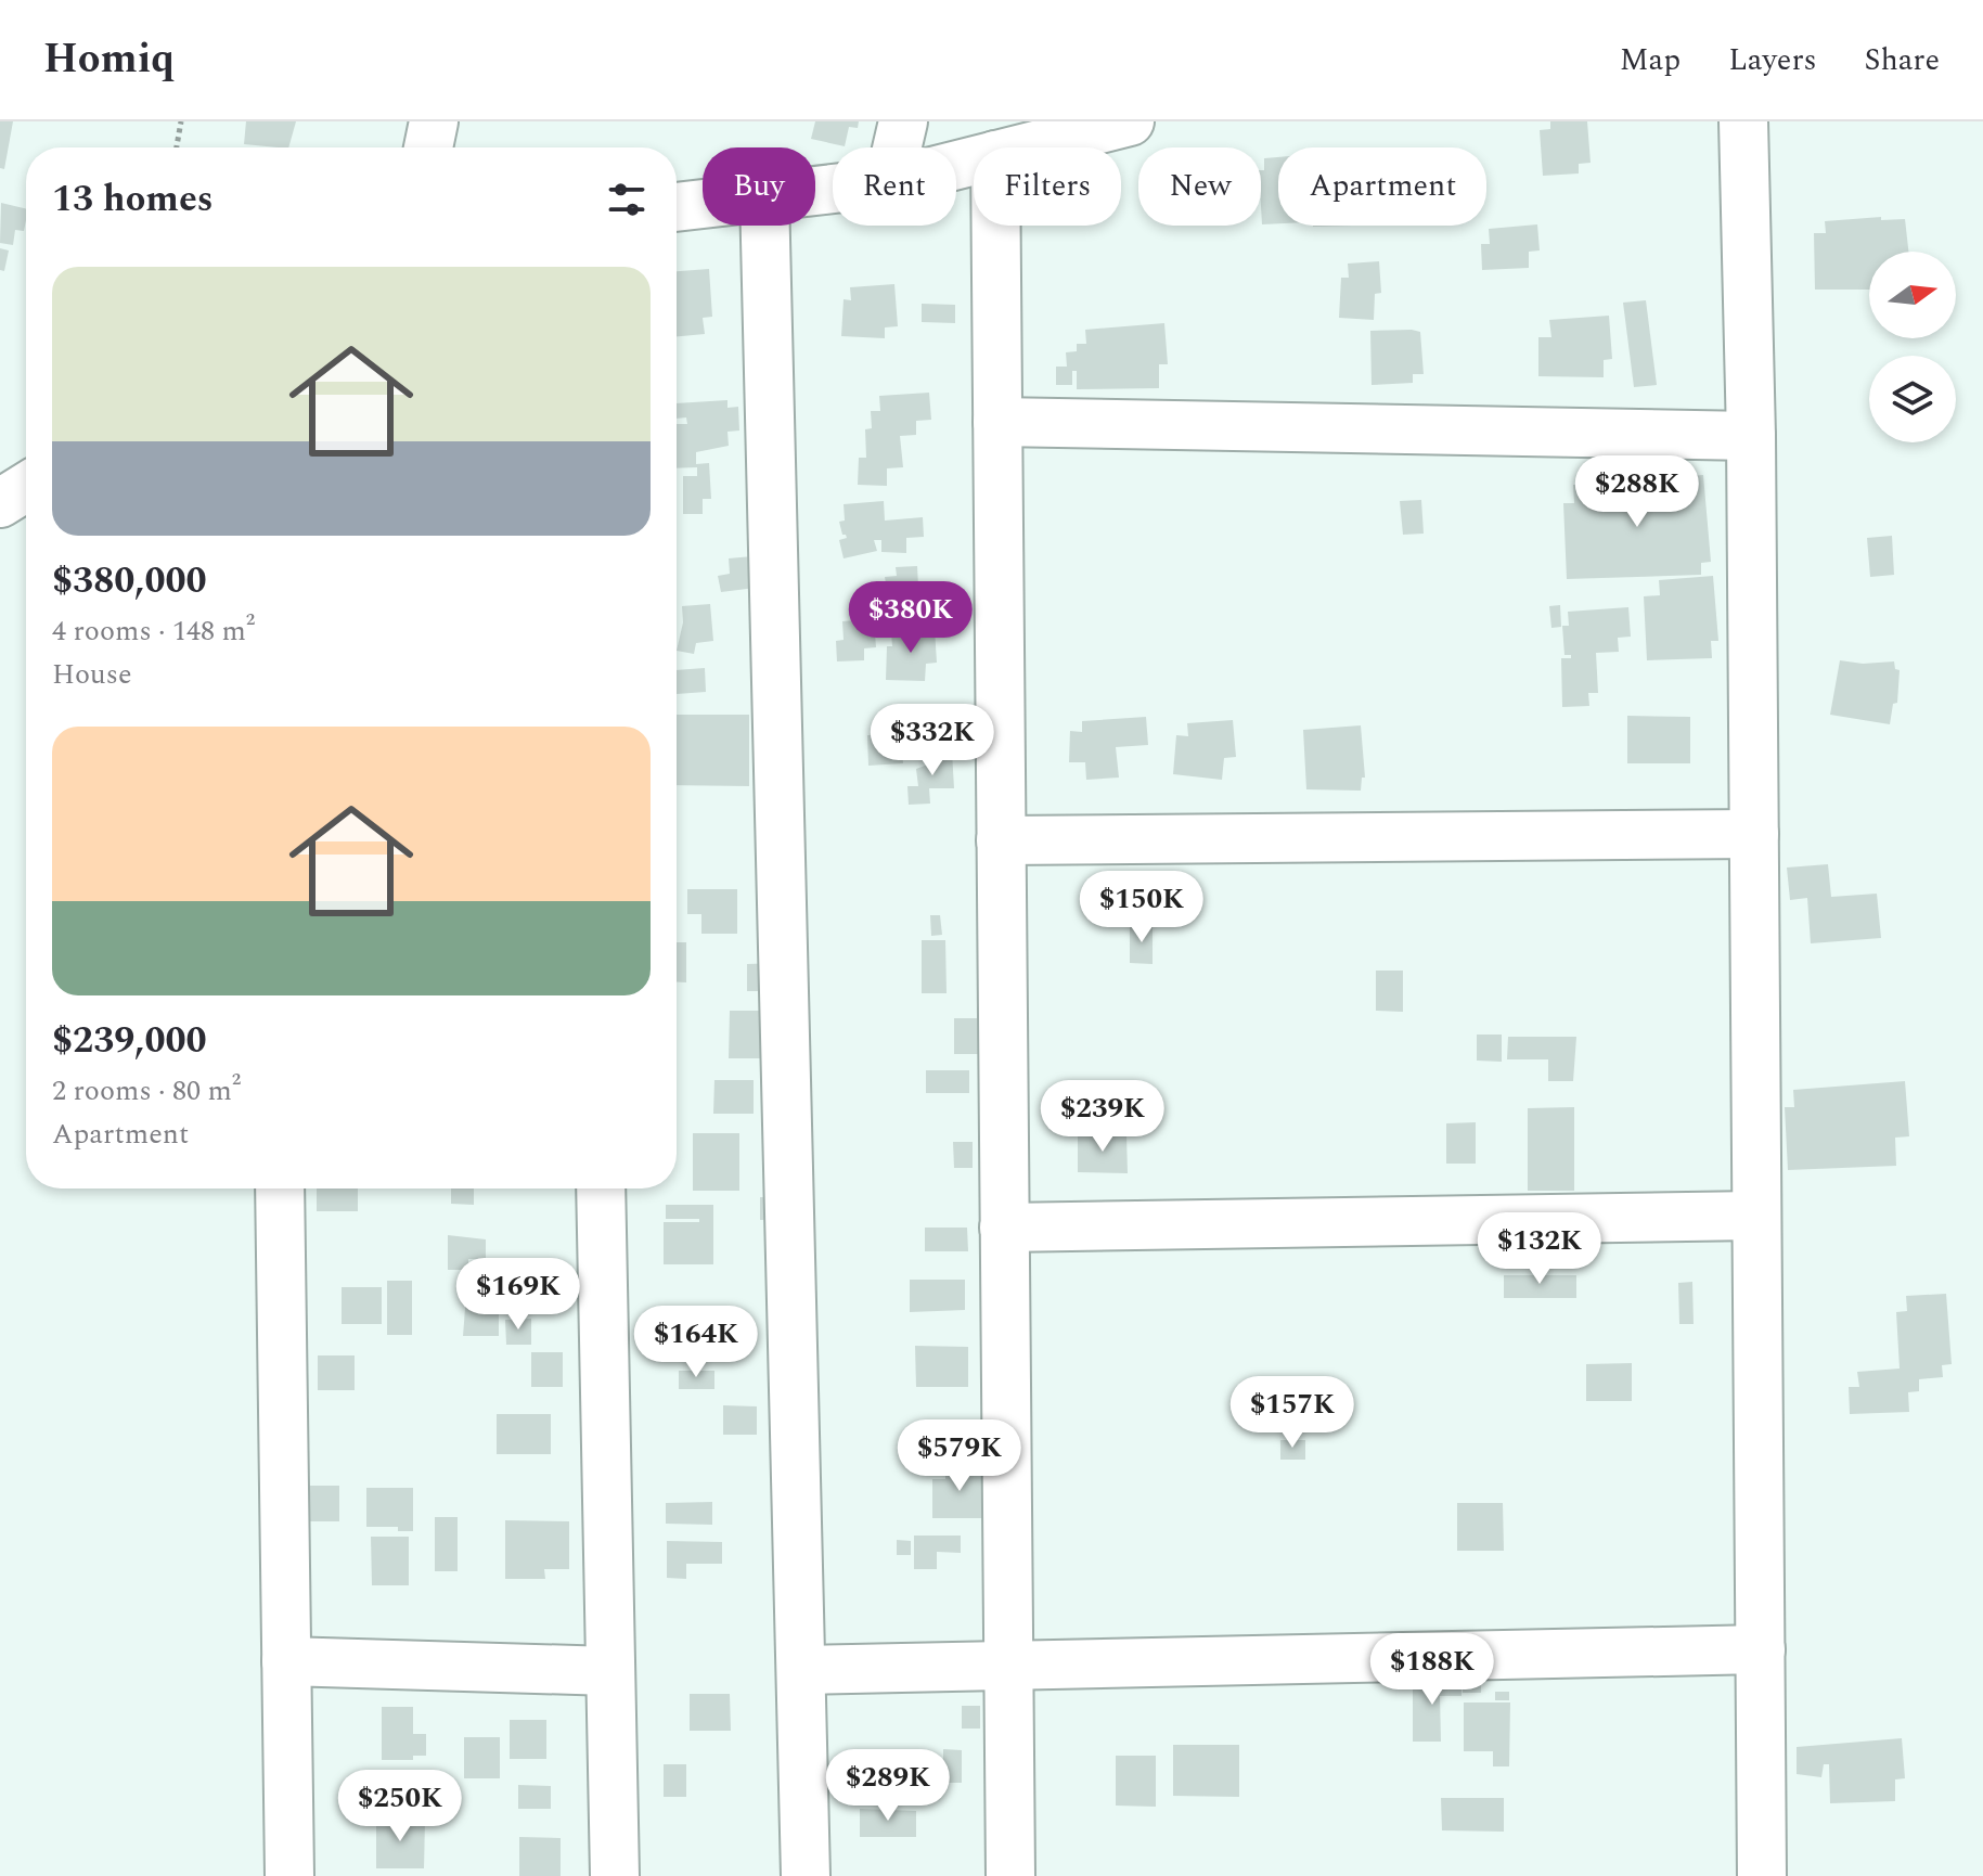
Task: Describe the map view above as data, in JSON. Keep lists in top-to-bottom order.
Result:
{
  "north": "right",
  "page": {
    "header": "Homiq",
    "nav": ["Map", "Layers", "Share"],
    "chip": [
      "Buy",
      "Rent",
      "Filters",
      "New",
      "Apartment"
    ],
    "heading": "13 homes",
    "list": [
      {
        "name": "$380,000",
        "note": "4 rooms · 148 m² · House"
      },
      {
        "name": "$239,000",
        "note": "2 rooms · 80 m² · Apartment"
      }
    ],
    "price": [
      "$288K",
      "$380K",
      "$332K",
      "$150K",
      "$239K",
      "$132K",
      "$169K",
      "$164K",
      "$157K",
      "$579K",
      "$188K",
      "$289K",
      "$250K"
    ]
  }
}
